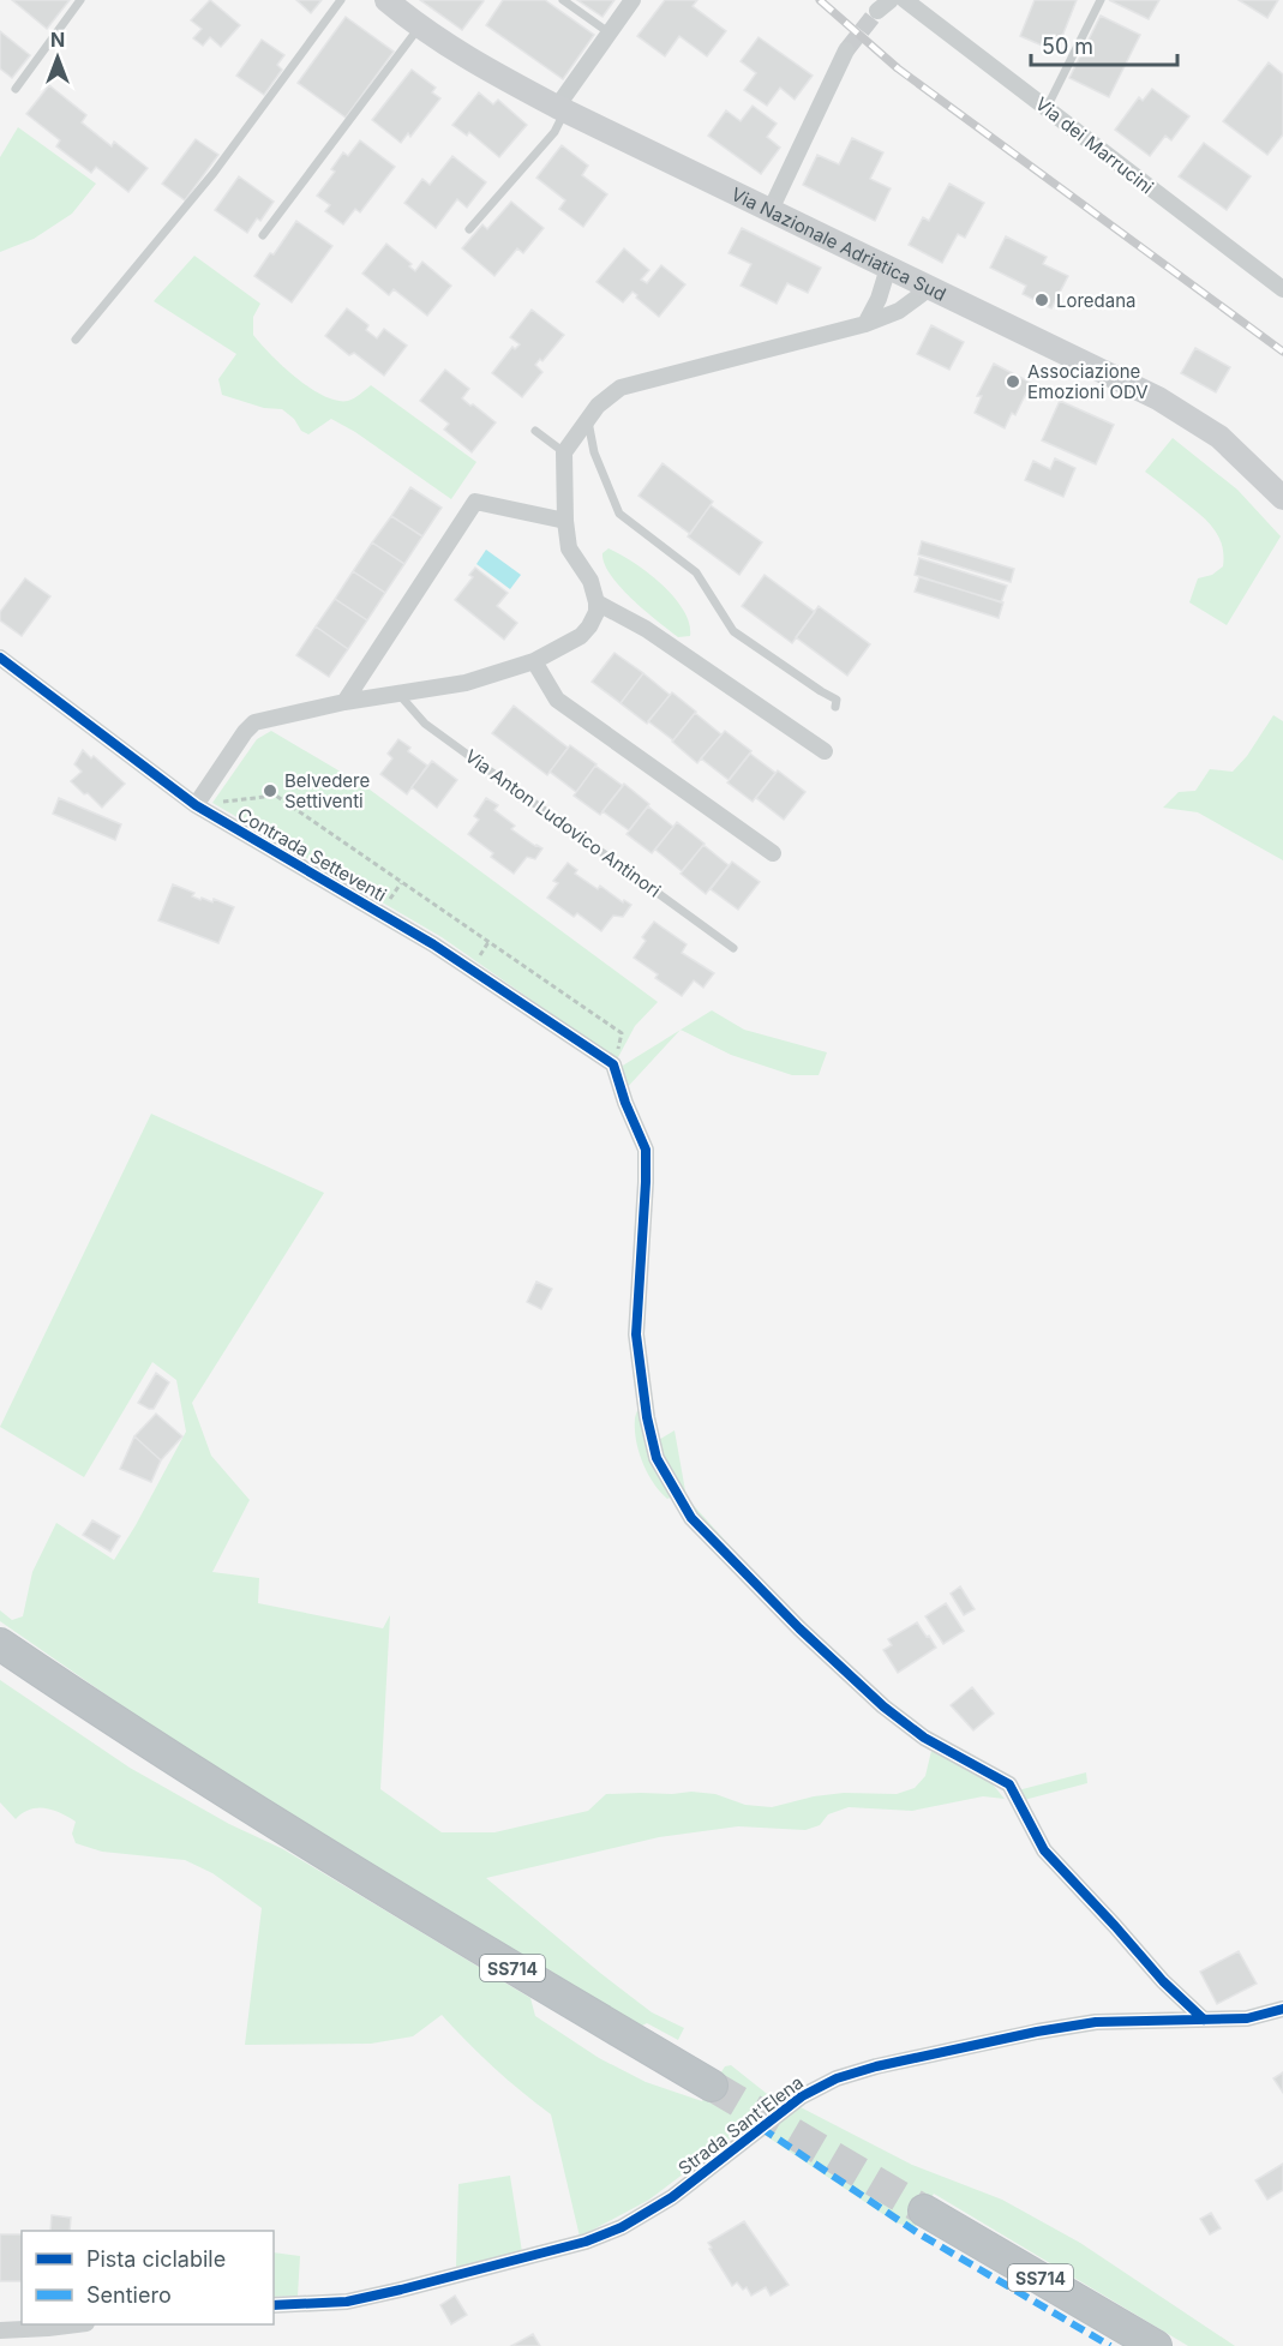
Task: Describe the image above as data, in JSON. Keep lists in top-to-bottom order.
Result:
{
  "streets": {
    "highway": ["SS714"],
    "main road": ["Via Nazionale Adriatica Sud"],
    "street": ["Via dei Marrucini", "Contrada Setteventi", "Strada Sant'Elena"],
    "lane": ["Via Anton Ludovico Antinori"]
  },
  "places": ["Loredana", "Associazione Emozioni ODV", "Belvedere Settiventi"],
  "legend": ["Pista ciclabile", "Sentiero"],
  "scale_bar": "50 m",
  "north": "top"
}
